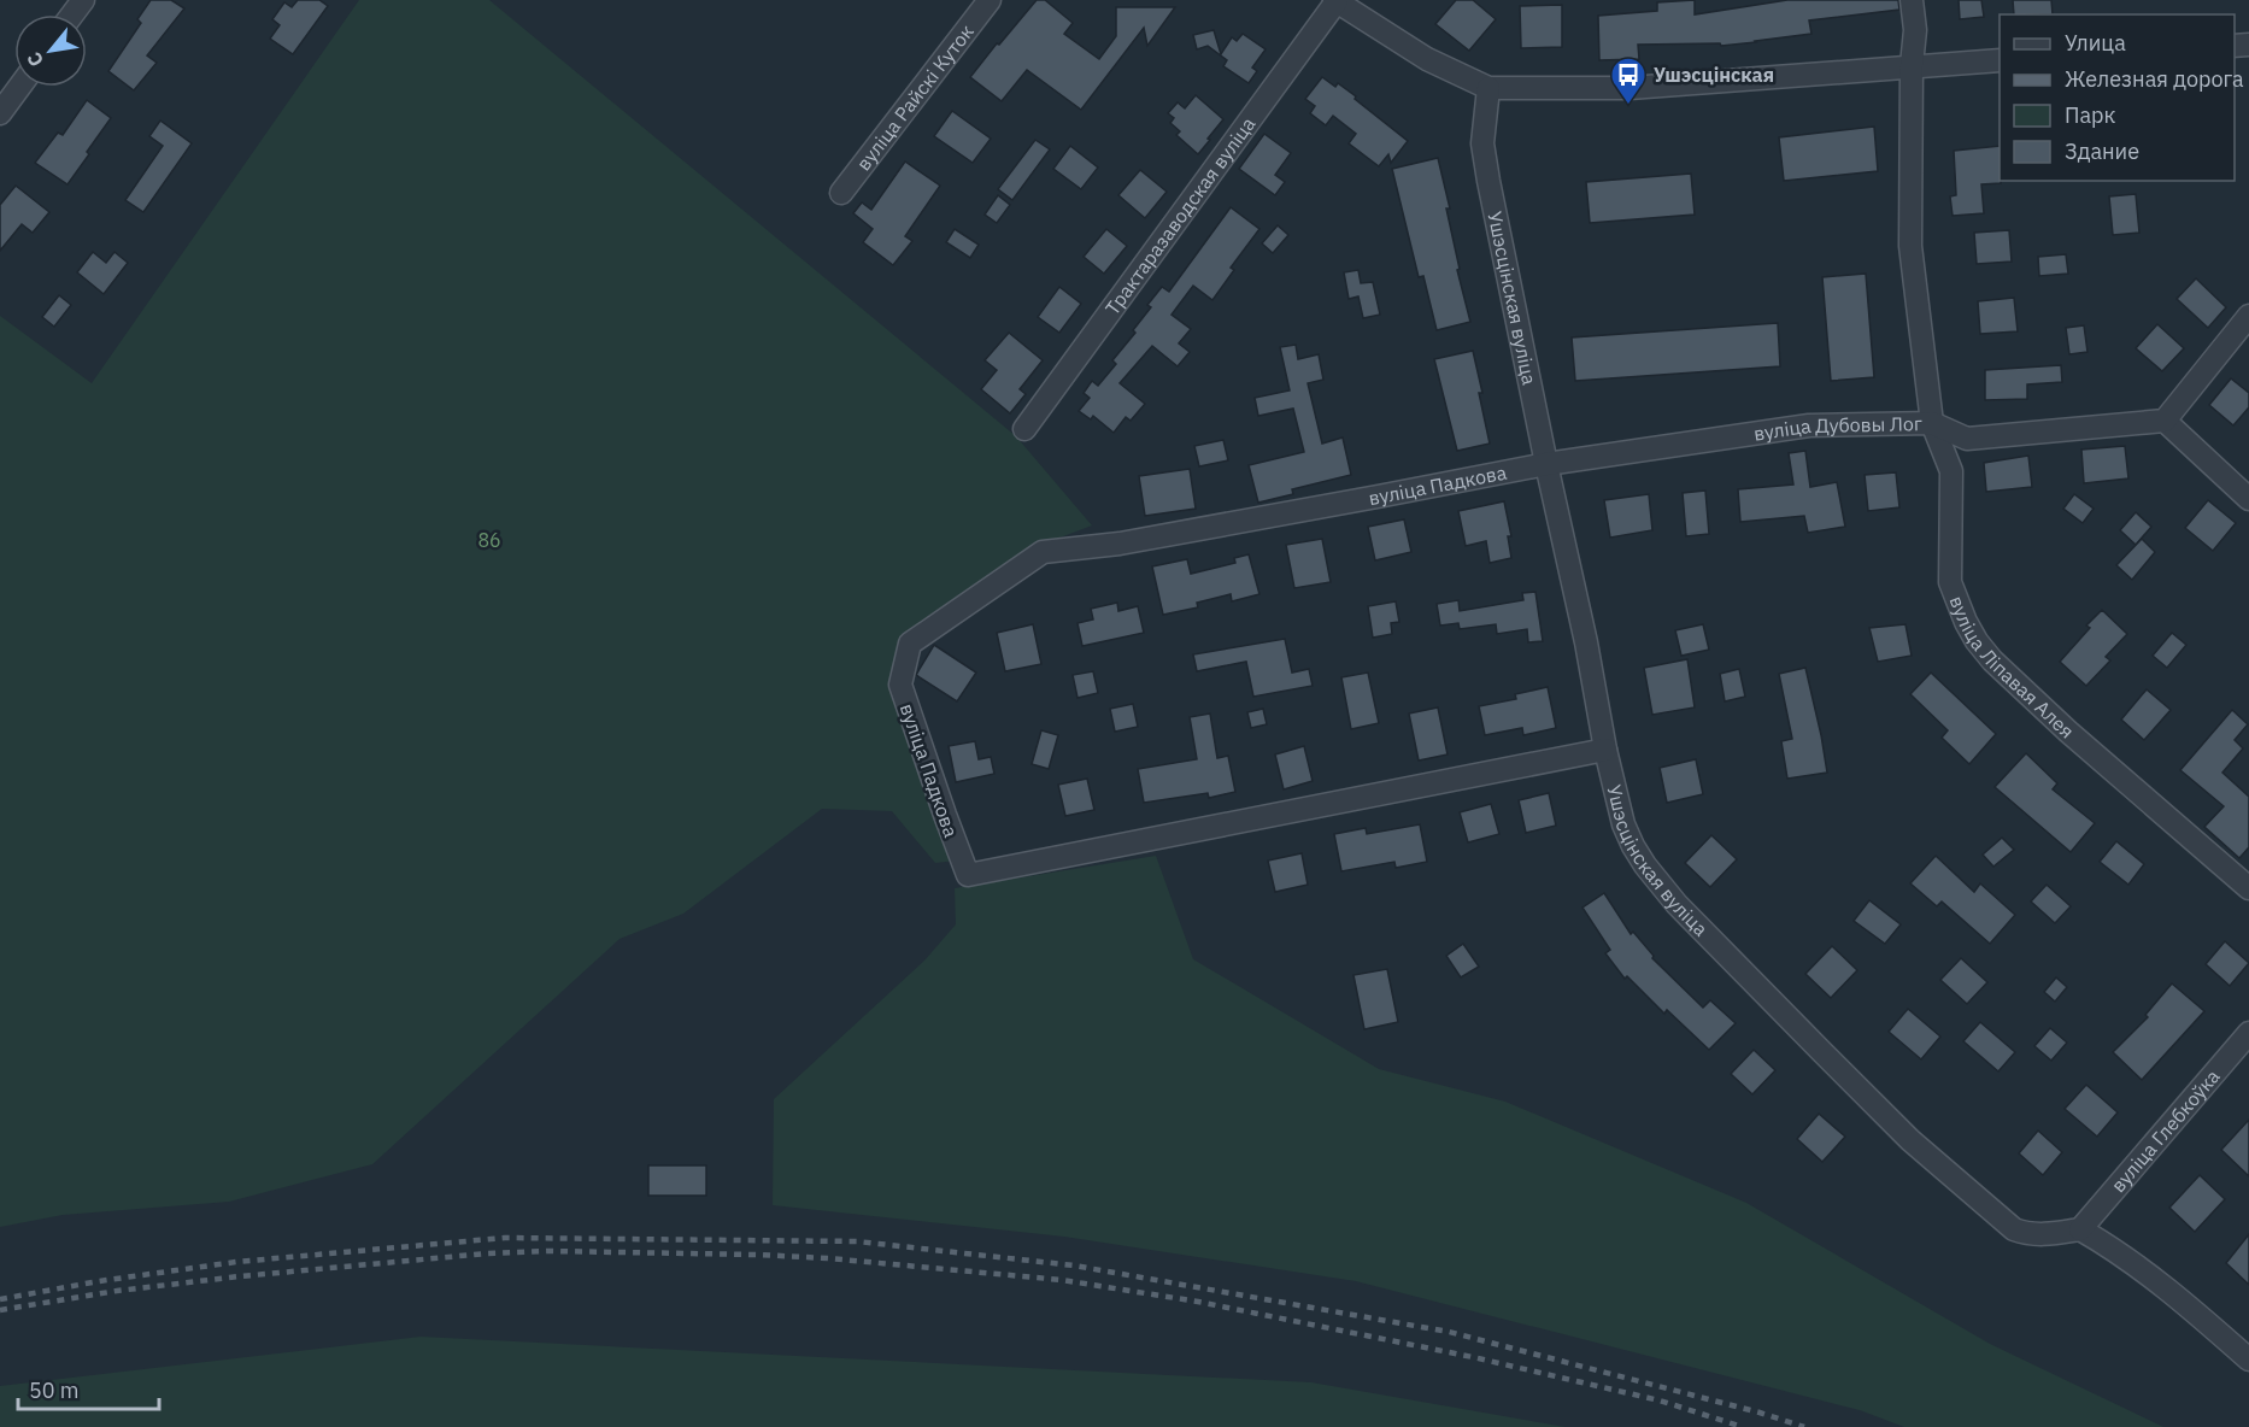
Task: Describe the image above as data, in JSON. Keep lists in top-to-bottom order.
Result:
{
  "streets": {
    "street": [
      "вуліца Райскі Куток",
      "Трактаразаводская вуліца",
      "Ушэсцінская вуліца",
      "вуліца Дубовы Лог",
      "вуліца Падкова",
      "вуліца Ліпавая Алея",
      "вуліца Глебкоўка"
    ]
  },
  "crossings": [
    ["Ушэсцінская вуліца", "вуліца Дубовы Лог"],
    ["Ушэсцінская вуліца", "вуліца Падкова"],
    ["Ушэсцінская вуліца", "вуліца Глебкоўка"],
    ["вуліца Дубовы Лог", "вуліца Падкова"],
    ["вуліца Дубовы Лог", "вуліца Ліпавая Алея"]
  ],
  "parks": ["86"],
  "places": {
    "bus stop": ["Ушэсцінская"]
  },
  "legend": [
    "Улица",
    "Железная дорога",
    "Парк",
    "Здание"
  ],
  "scale_bar": "50 m",
  "north": "bottom left"
}
